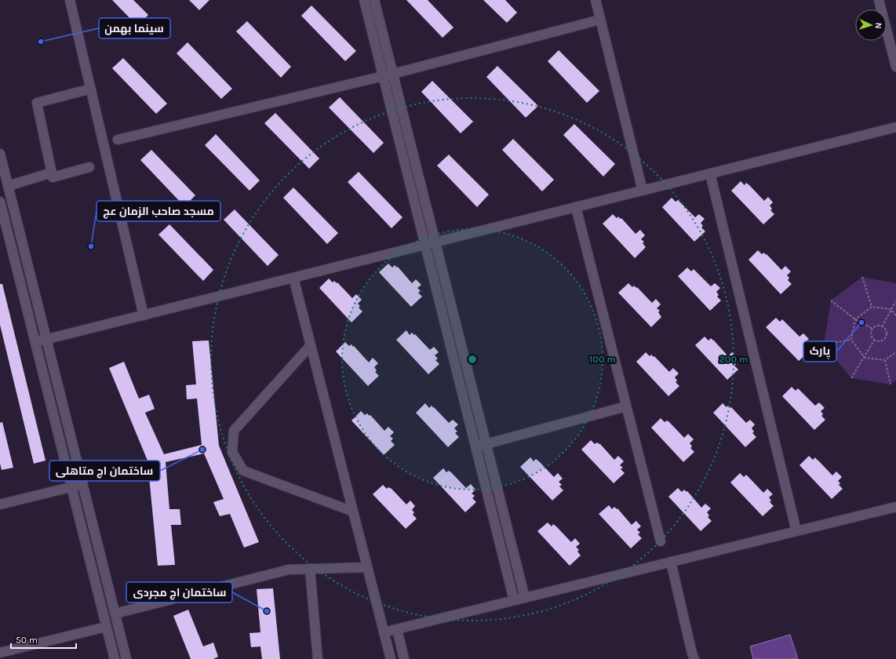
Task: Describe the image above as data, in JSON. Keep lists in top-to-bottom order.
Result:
{
  "places": [
    "سینما بهمن",
    "مسجد صاحب الزمان عج",
    "پارک",
    "ساختمان اچ متاهلی",
    "ساختمان اچ مجردی"
  ],
  "scale_bar": "50 m",
  "north": "right",
  "rings": ["100 m", "200 m"]
}
